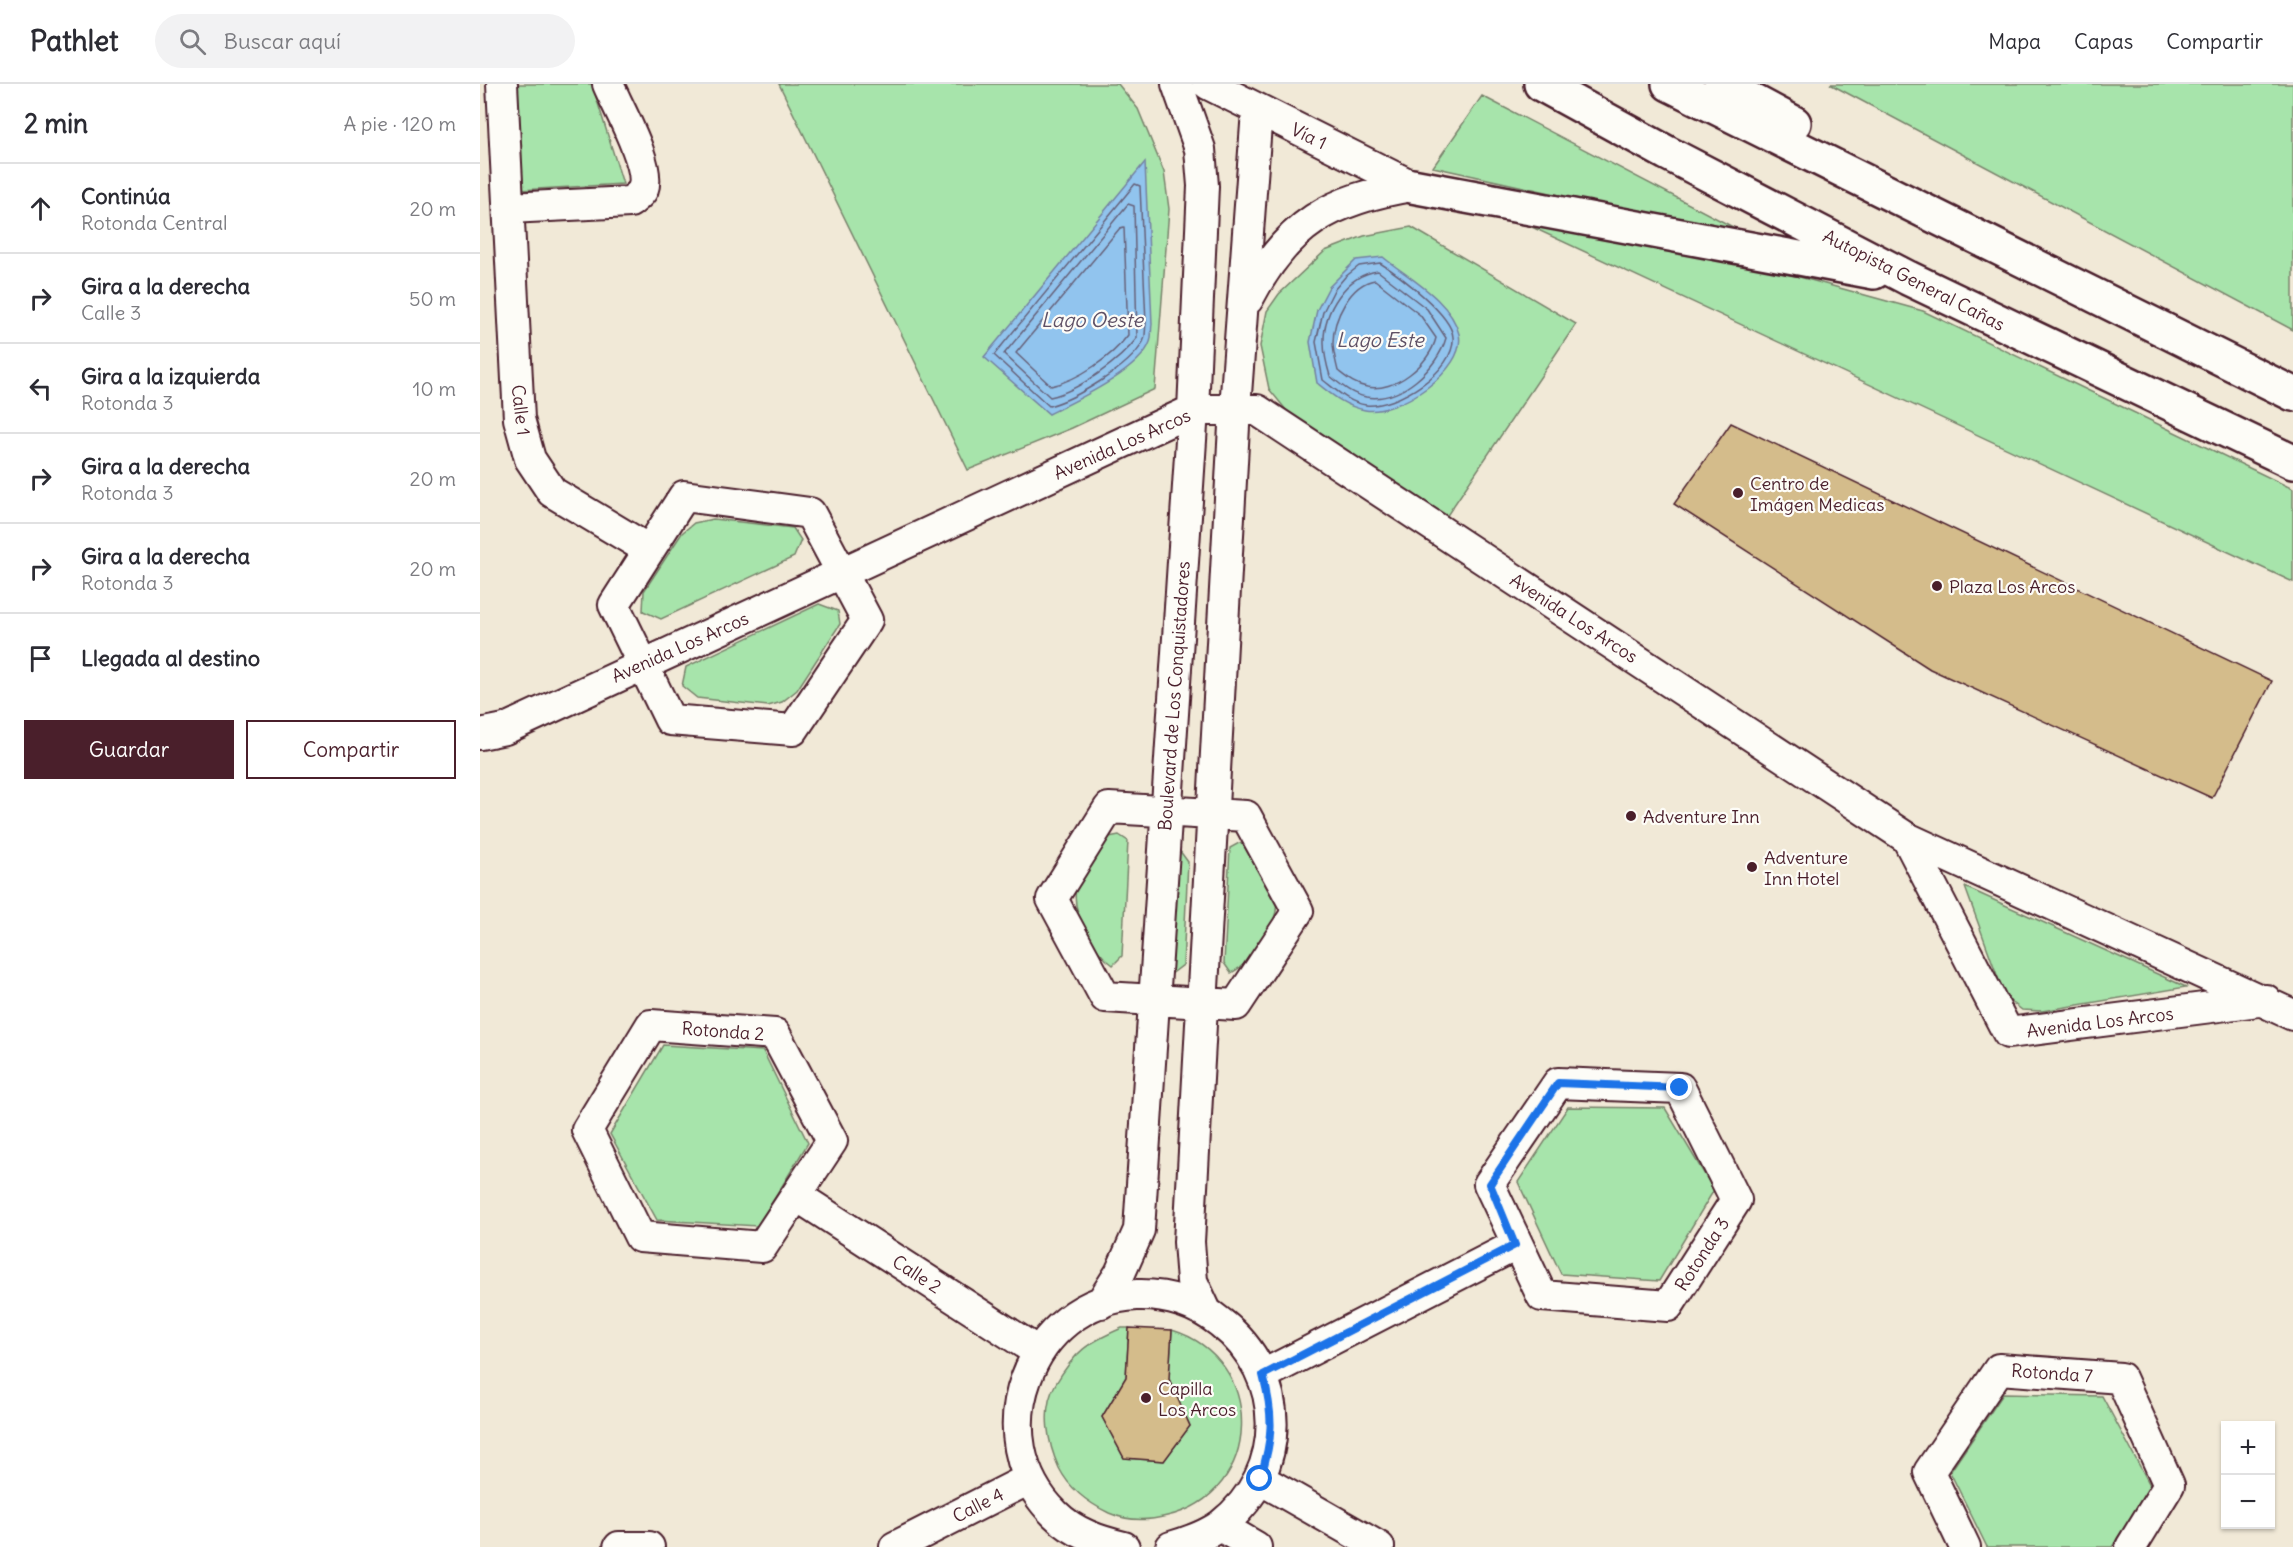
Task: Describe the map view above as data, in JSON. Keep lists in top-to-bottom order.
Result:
{
  "streets": {
    "highway": ["Autopista General Cañas"],
    "street": [
      "Vía 1",
      "Calle 1",
      "Avenida Los Arcos",
      "Boulevard de Los Conquistadores",
      "Rotonda 2",
      "Rotonda 3",
      "Calle 2",
      "Rotonda 7",
      "Calle 4"
    ]
  },
  "crossings": [
    ["Avenida Los Arcos", "Boulevard de Los Conquistadores"],
    ["Rotonda 2", "Calle 2"]
  ],
  "water": ["Lago Oeste", "Lago Este"],
  "places": [
    "Centro de Imágen Medicas",
    "Plaza Los Arcos",
    "Adventure Inn",
    "Adventure Inn Hotel",
    "Capilla Los Arcos"
  ],
  "page": {
    "header": "Pathlet",
    "search": "Buscar aquí",
    "nav": ["Mapa", "Capas", "Compartir"],
    "heading": ["2 min", "A pie · 120 m"],
    "list": [
      ["Continúa", "Rotonda Central", "20 m"],
      ["Gira a la derecha", "Calle 3", "50 m"],
      ["Gira a la izquierda", "Rotonda 3", "10 m"],
      ["Gira a la derecha", "Rotonda 3", "20 m"],
      ["Gira a la derecha", "Rotonda 3", "20 m"],
      "Llegada al destino"
    ],
    "buttons": ["Guardar", "Compartir"],
    "map_buttons": ["+", "−"]
  }
}
